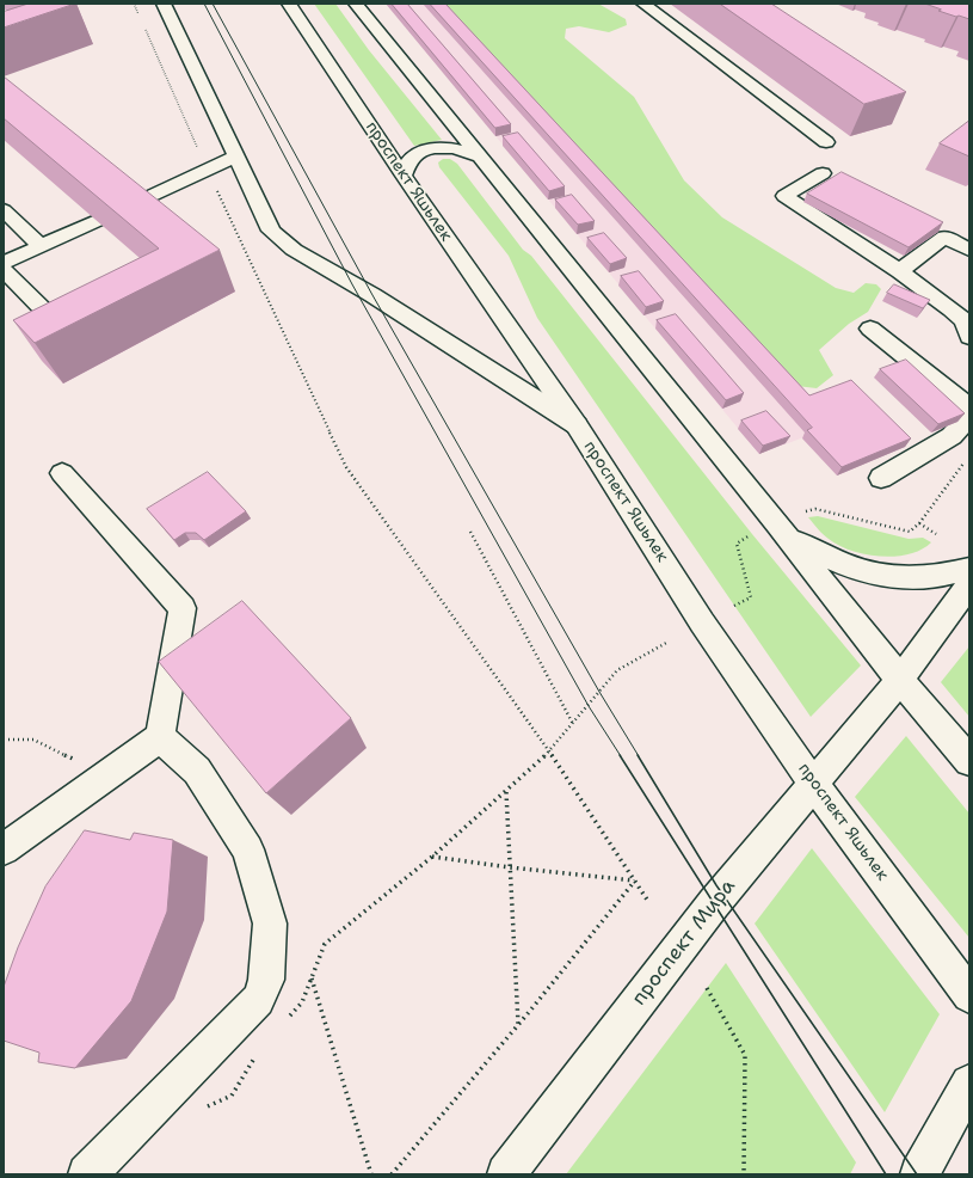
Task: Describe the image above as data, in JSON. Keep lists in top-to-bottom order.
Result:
{
  "streets": {
    "main road": ["проспект Яшьлек", "проспект Мира"]
  },
  "crossings": [
    ["проспект Яшьлек", "проспект Мира"]
  ]
}
